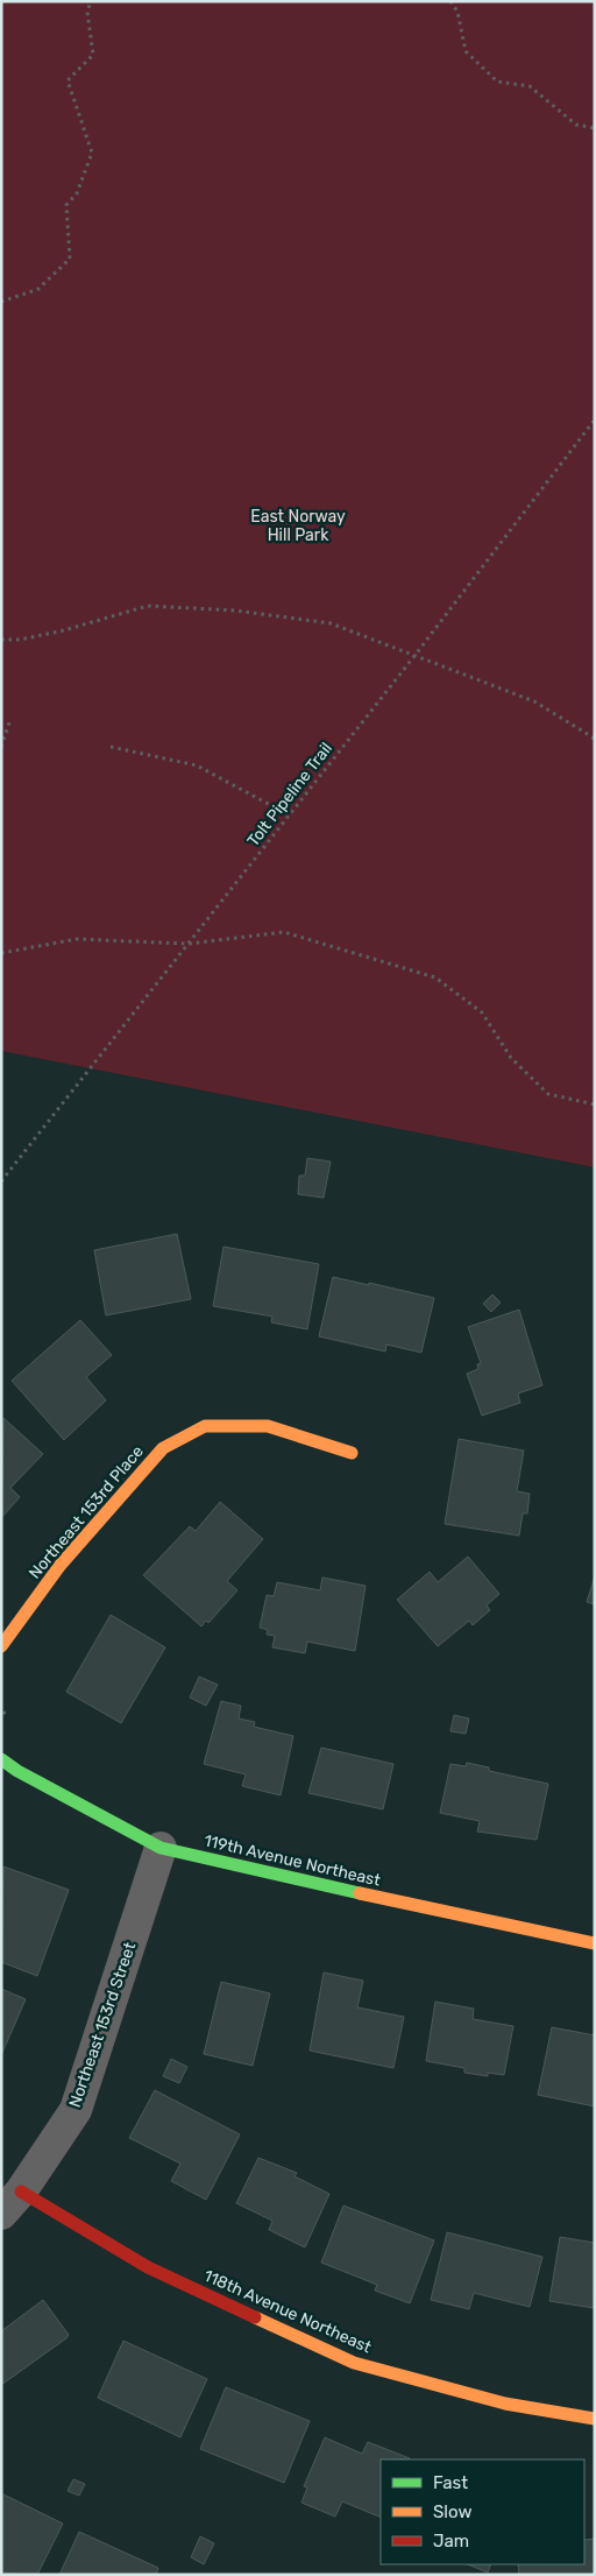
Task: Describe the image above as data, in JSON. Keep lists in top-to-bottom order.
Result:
{
  "streets": {
    "street": [
      "Northeast 153rd Place",
      "119th Avenue Northeast",
      "Northeast 153rd Street",
      "118th Avenue Northeast"
    ],
    "path": ["Tolt Pipeline Trail"]
  },
  "crossings": [
    ["119th Avenue Northeast", "Northeast 153rd Street"],
    ["Northeast 153rd Street", "118th Avenue Northeast"]
  ],
  "parks": ["East Norway Hill Park"],
  "legend": ["Fast", "Slow", "Jam"]
}
